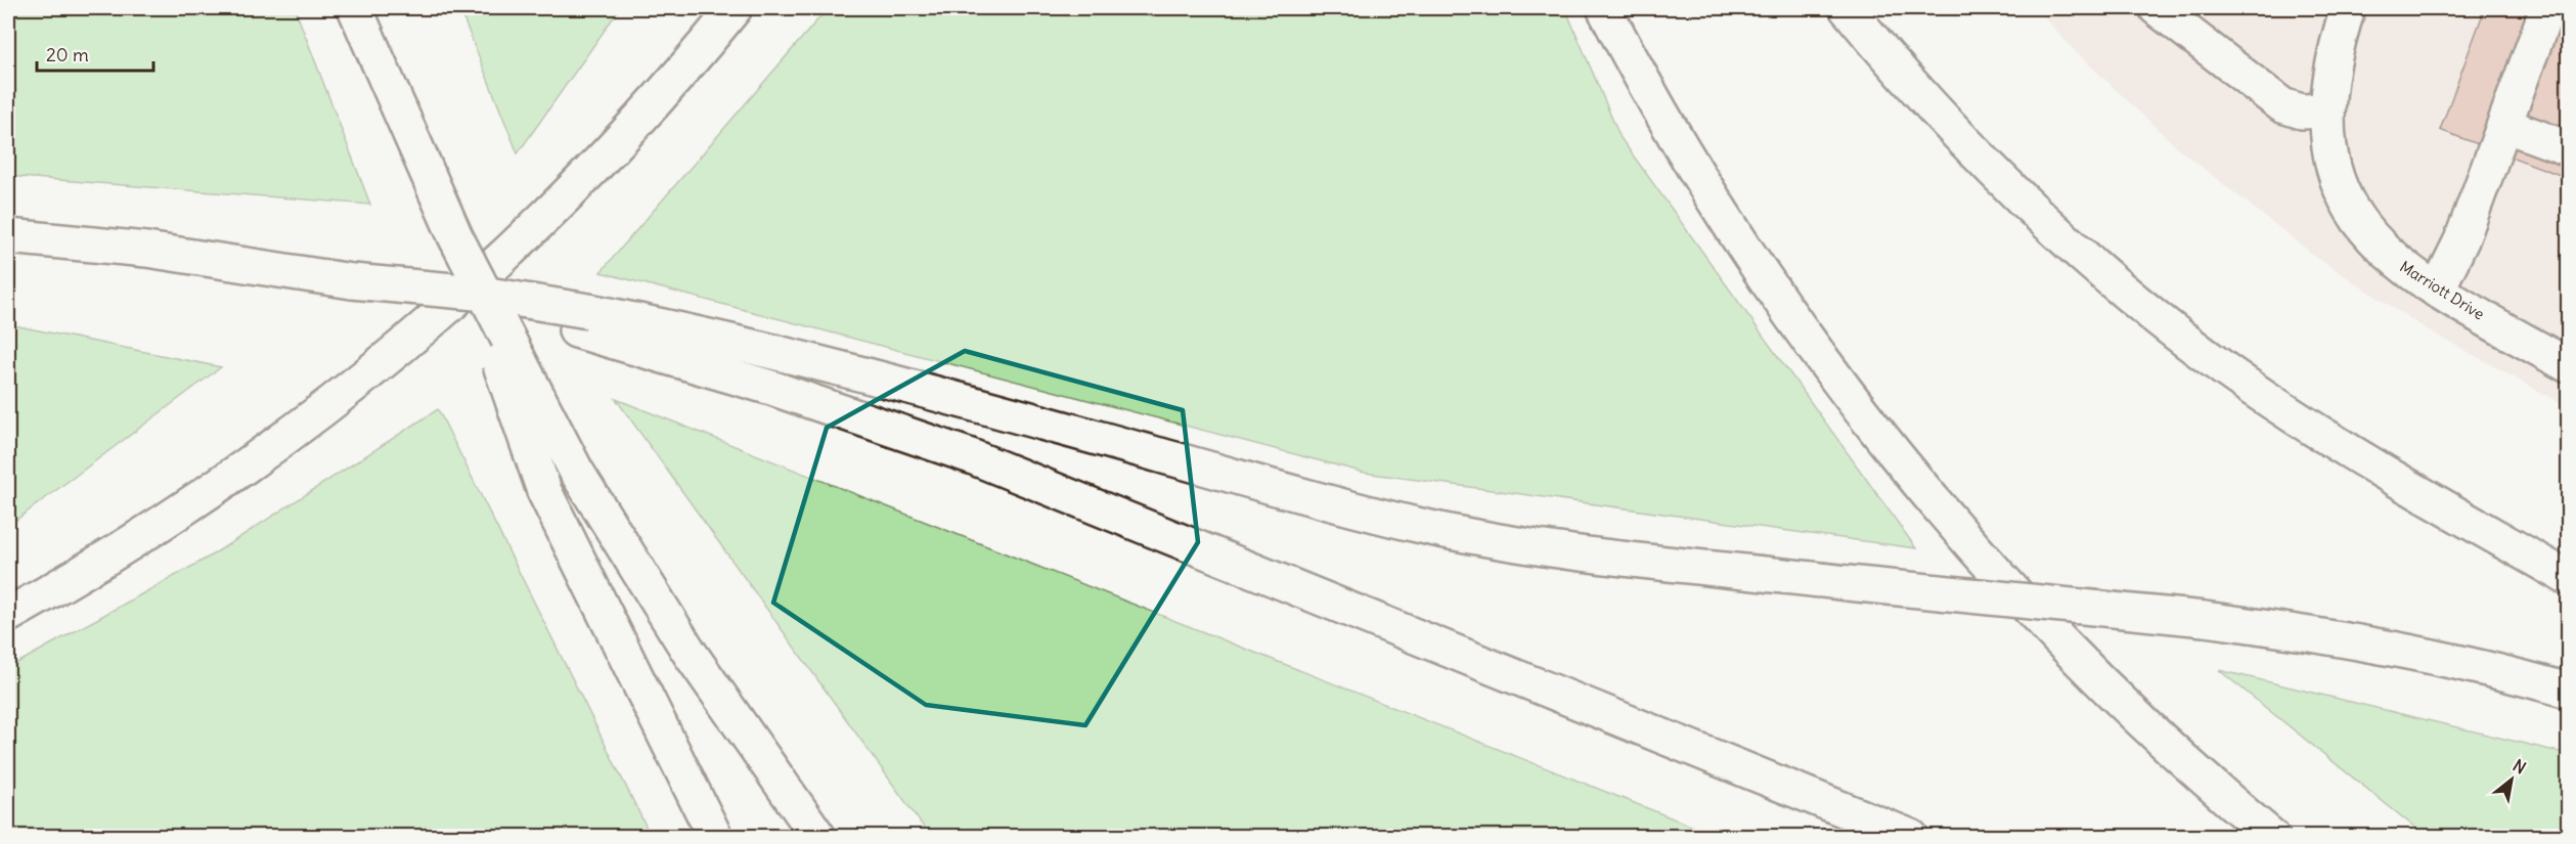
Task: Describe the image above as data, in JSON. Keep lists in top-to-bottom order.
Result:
{
  "streets": {
    "main road": ["Marriott Drive"]
  },
  "scale_bar": "20 m",
  "north": "top right"
}
